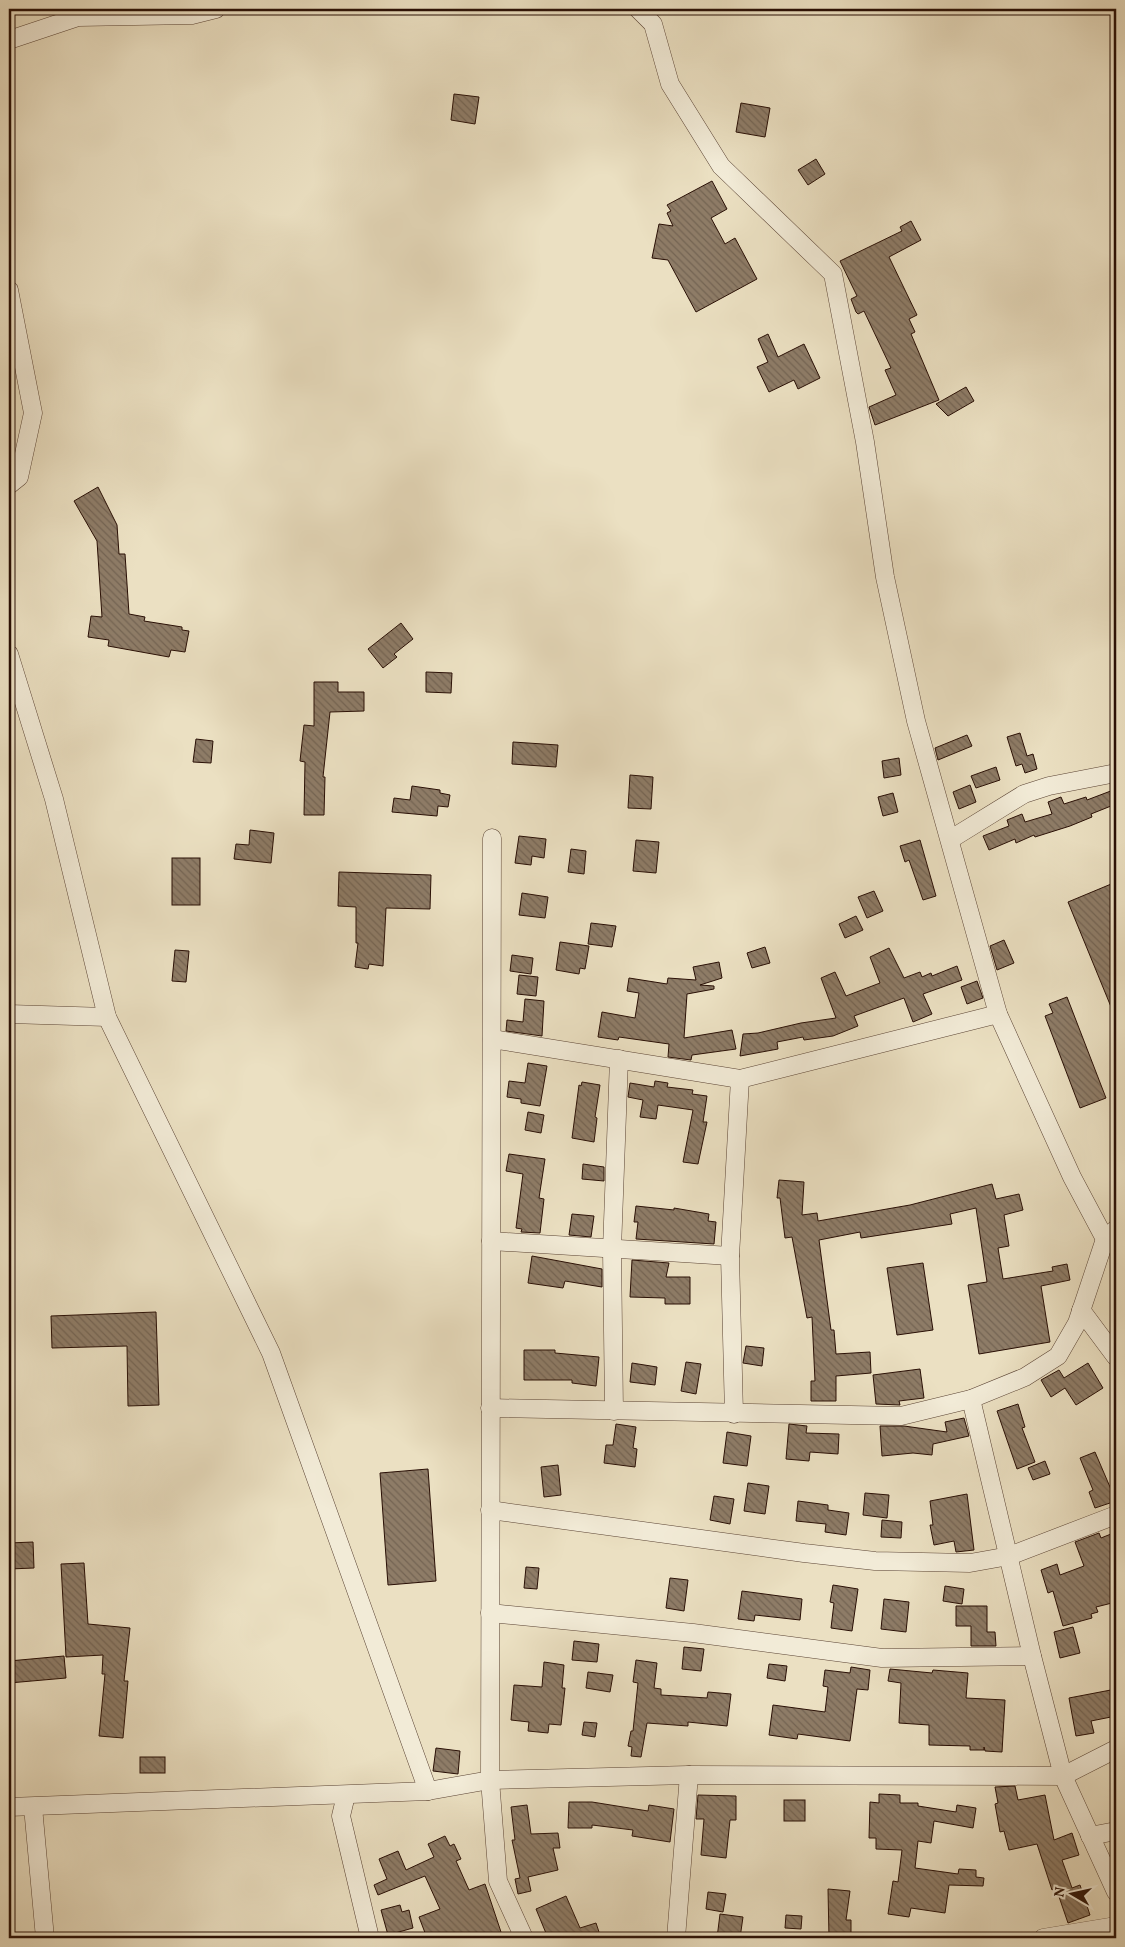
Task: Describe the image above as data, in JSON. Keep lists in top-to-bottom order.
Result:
{
  "north": "left"
}
